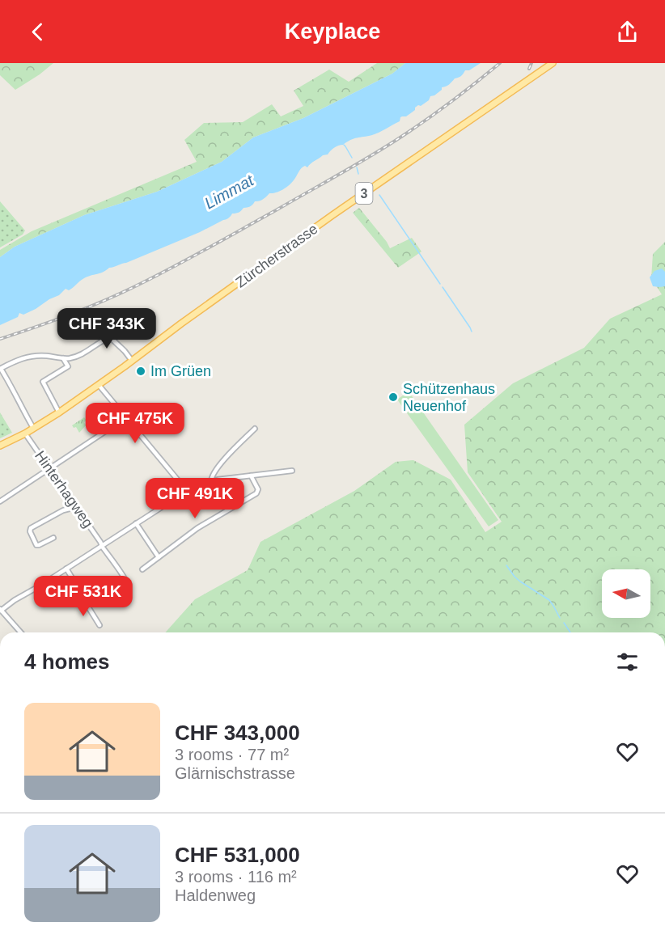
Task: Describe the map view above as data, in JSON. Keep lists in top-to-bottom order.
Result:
{
  "streets": {
    "main road": ["3", "Zürcherstrasse"],
    "street": ["Hinterhagweg"]
  },
  "crossings": [
    ["Zürcherstrasse", "Hinterhagweg"]
  ],
  "water": ["Limmat"],
  "places": ["Im Grüen", "Schützenhaus Neuenhof"],
  "north": "left",
  "page": {
    "header": "Keyplace",
    "price": [
      "CHF 343K",
      "CHF 475K",
      "CHF 491K",
      "CHF 531K"
    ],
    "heading": "4 homes",
    "list": [
      {
        "name": "CHF 343,000",
        "note": "3 rooms · 77 m² · Glärnischstrasse"
      },
      {
        "name": "CHF 531,000",
        "note": "3 rooms · 116 m² · Haldenweg"
      }
    ]
  }
}
